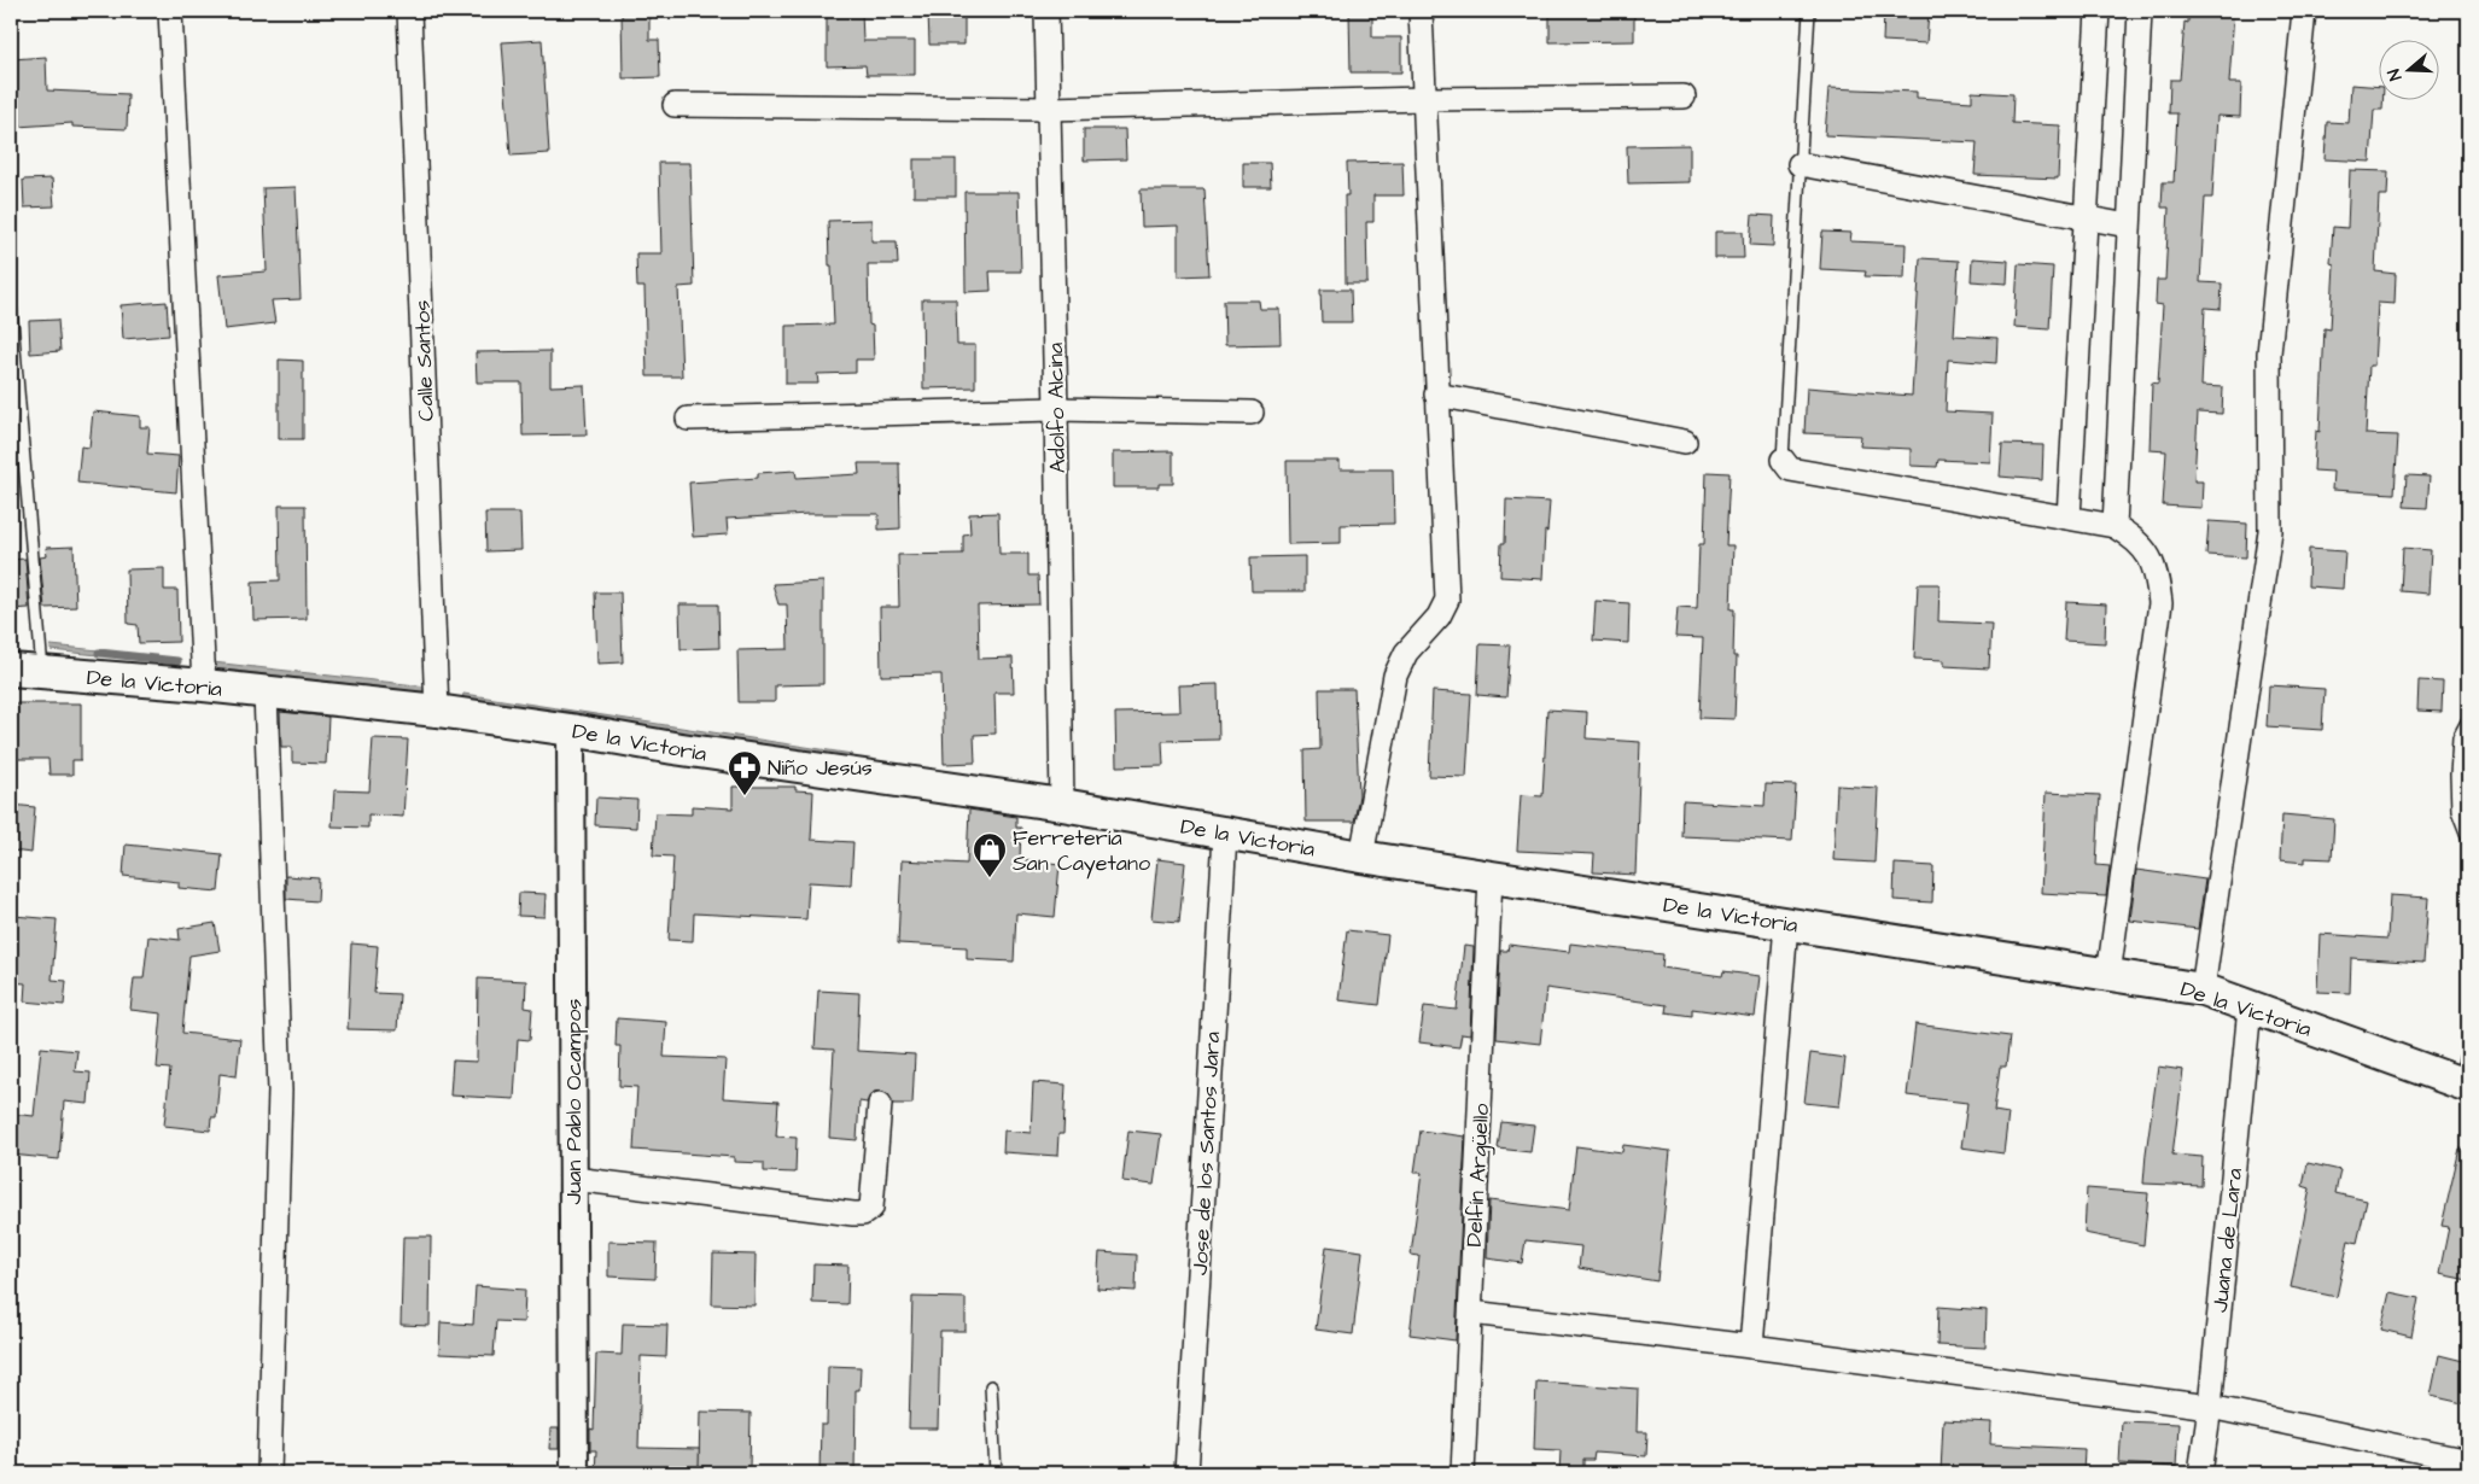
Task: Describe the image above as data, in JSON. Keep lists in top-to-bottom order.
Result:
{
  "streets": {
    "main road": ["De la Victoria"],
    "street": [
      "Calle Santos",
      "Adolfo Alcina",
      "Juan Pablo Ocampos",
      "Jose de los Santos Jara",
      "Delfín Argüello",
      "Juana de Lara"
    ]
  },
  "crossings": [
    ["Calle Santos", "De la Victoria"],
    ["Adolfo Alcina", "De la Victoria"],
    ["De la Victoria", "Juan Pablo Ocampos"],
    ["De la Victoria", "Jose de los Santos Jara"],
    ["De la Victoria", "Delfín Argüello"],
    ["De la Victoria", "Juana de Lara"]
  ],
  "places": {
    "pharmacy": ["Niño Jesús"],
    "shop": ["Ferretería San Cayetano"]
  },
  "north": "left"
}
